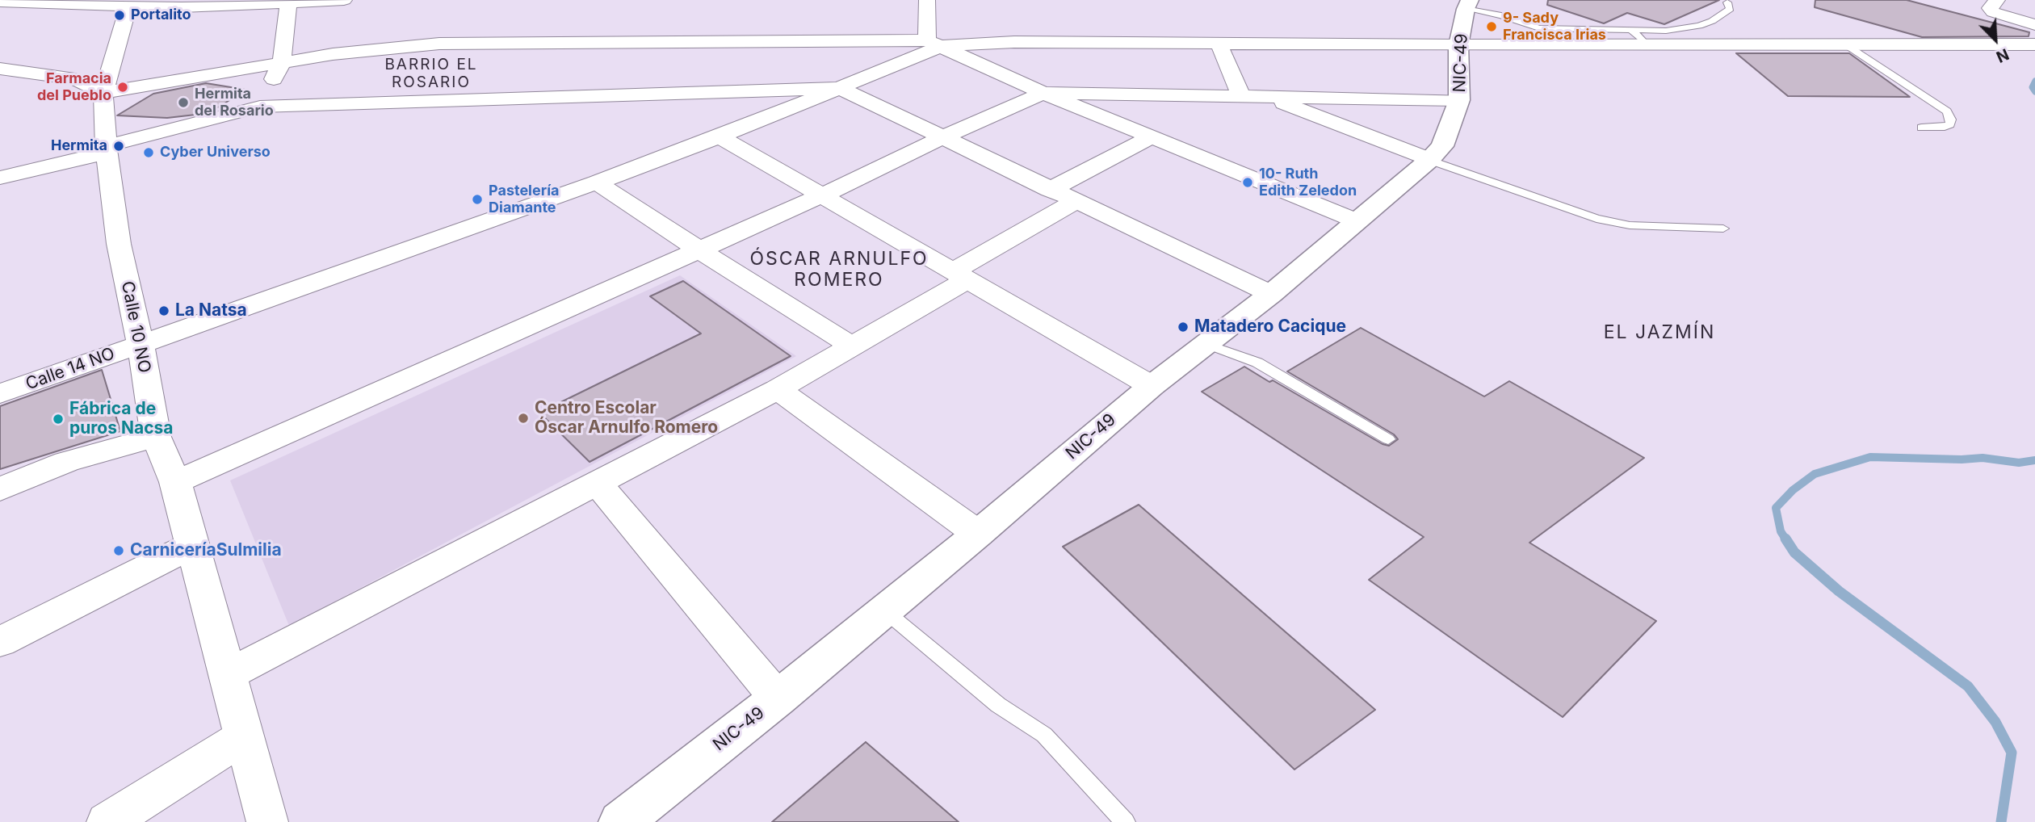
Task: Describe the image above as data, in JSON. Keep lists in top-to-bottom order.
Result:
{
  "streets": {
    "street": ["NIC-49", "Calle 10 NO", "Calle 14 NO"]
  },
  "crossings": [
    ["Calle 10 NO", "Calle 14 NO"]
  ],
  "districts": ["BARRIO EL ROSARIO", "ÓSCAR ARNULFO ROMERO", "EL JAZMÍN"],
  "places": [
    "Portalito",
    "9- Sady Francisca Irias",
    "Farmacia del Pueblo",
    "Hermita del Rosario",
    "Hermita",
    "Cyber Universo",
    "10- Ruth Edith Zeledon",
    "Pastelería Diamante",
    "La Natsa",
    "Matadero Cacique",
    "Centro Escolar Óscar Arnulfo Romero",
    "Fábrica de puros Nacsa",
    "CarniceríaSulmilia"
  ],
  "north": "bottom right"
}
